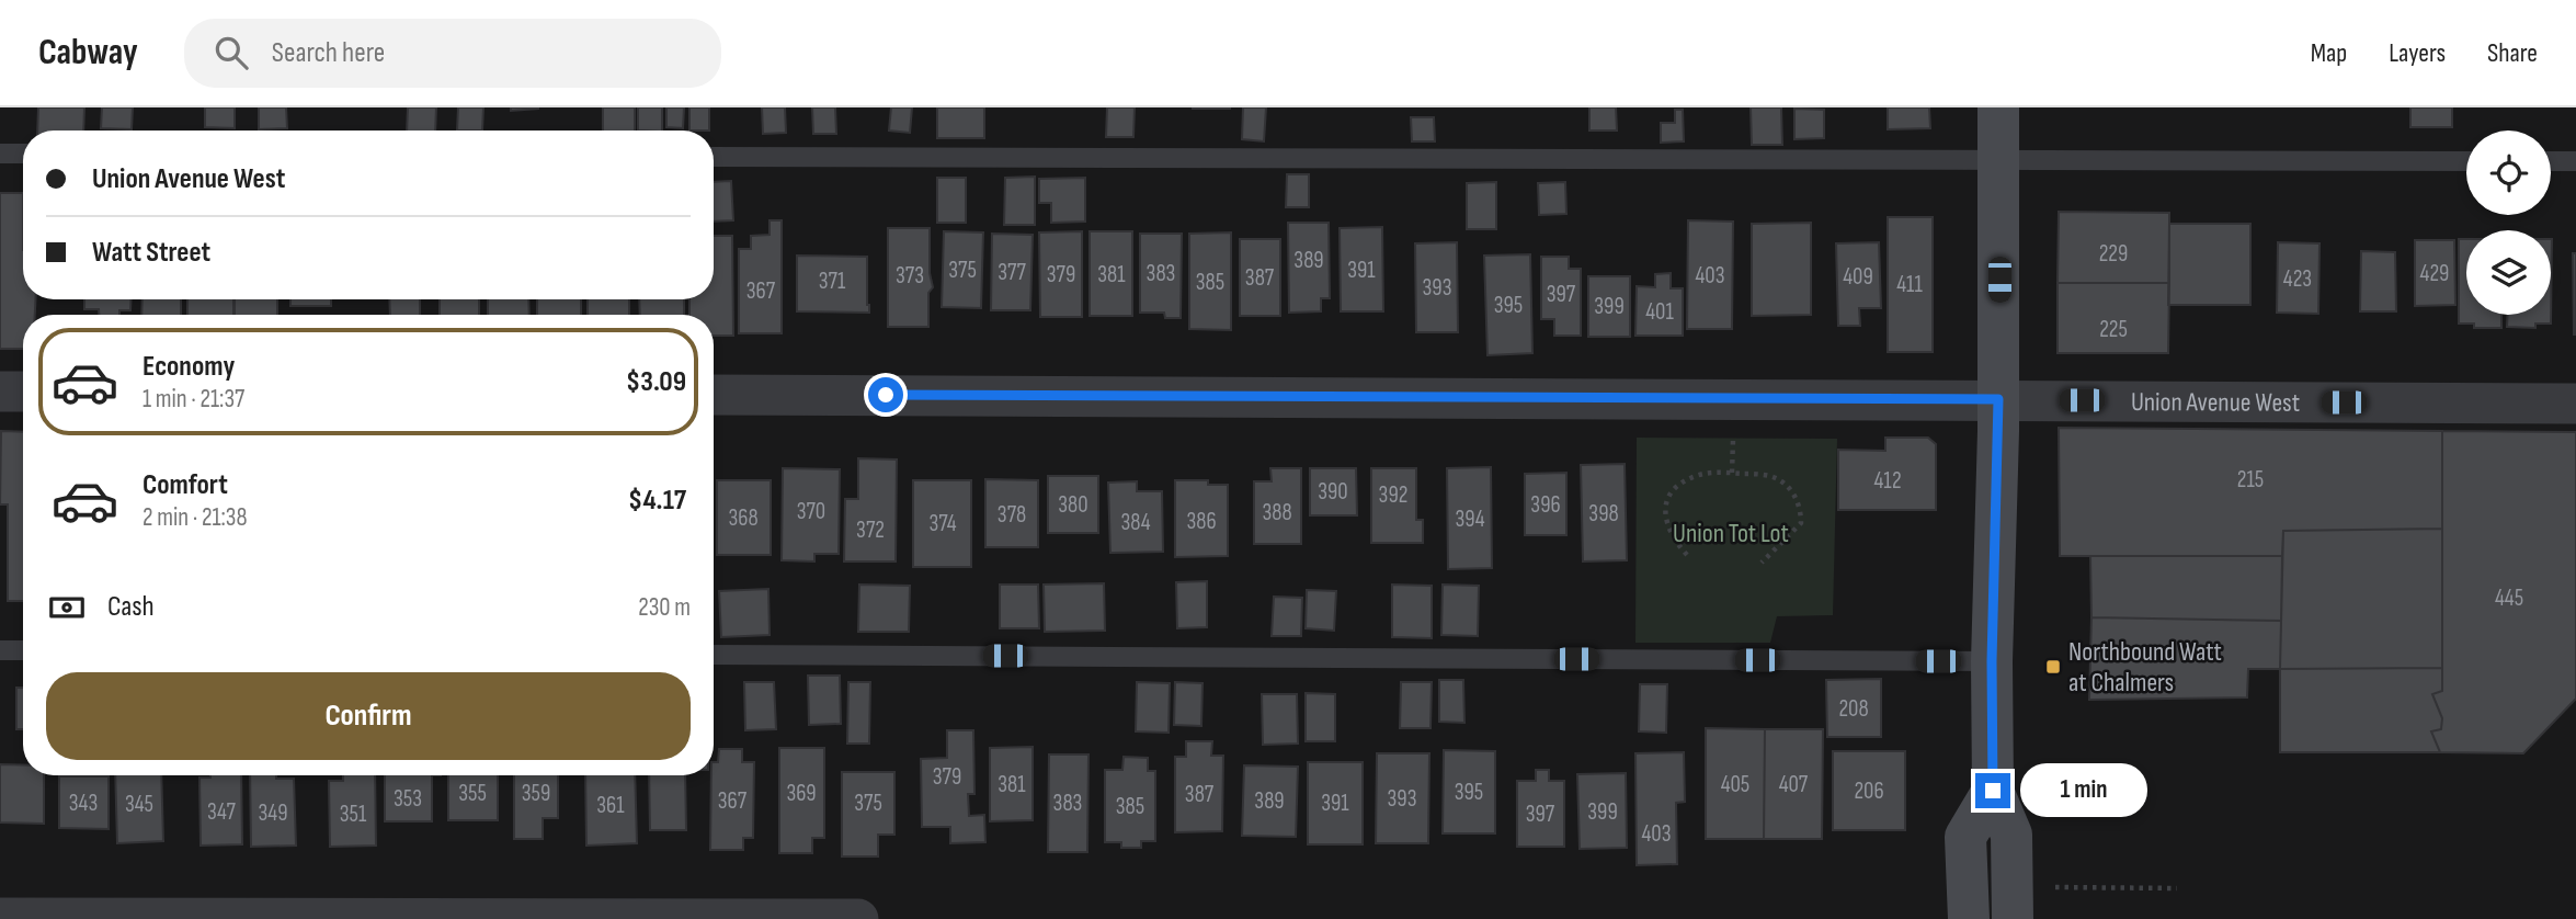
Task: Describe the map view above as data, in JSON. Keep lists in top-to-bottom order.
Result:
{
  "streets": {
    "street": ["Union Avenue West"]
  },
  "parks": ["Union Tot Lot"],
  "places": {
    "transit": ["Northbound Watt at Chalmers"]
  },
  "house_numbers": [
    "229",
    "389",
    "375",
    "391",
    "377",
    "383",
    "429",
    "379",
    "381",
    "373",
    "403",
    "409",
    "387",
    "423",
    "371",
    "385",
    "411",
    "393",
    "367",
    "397",
    "395",
    "399",
    "401",
    "225",
    "215",
    "412",
    "390",
    "392",
    "380",
    "396",
    "370",
    "388",
    "398",
    "378",
    "368",
    "394",
    "386",
    "384",
    "374",
    "372",
    "445",
    "208",
    "379",
    "381",
    "405",
    "407",
    "206",
    "395",
    "355",
    "359",
    "369",
    "387",
    "353",
    "393",
    "367",
    "389",
    "343",
    "375",
    "383",
    "391",
    "345",
    "361",
    "385",
    "347",
    "399",
    "349",
    "351",
    "397",
    "403"
  ],
  "page": {
    "header": "Cabway",
    "search": "Search here",
    "nav": ["Map", "Layers", "Share"],
    "banner": ["Union Avenue West", "Watt Street"],
    "list": [
      {
        "name": "Economy",
        "note": "1 min · 21:37",
        "value": "$3.09"
      },
      {
        "name": "Comfort",
        "note": "2 min · 21:38",
        "value": "$4.17"
      }
    ],
    "pay": ["Cash", "230 m"],
    "buttons": "Confirm",
    "bubble": "1 min"
  }
}
